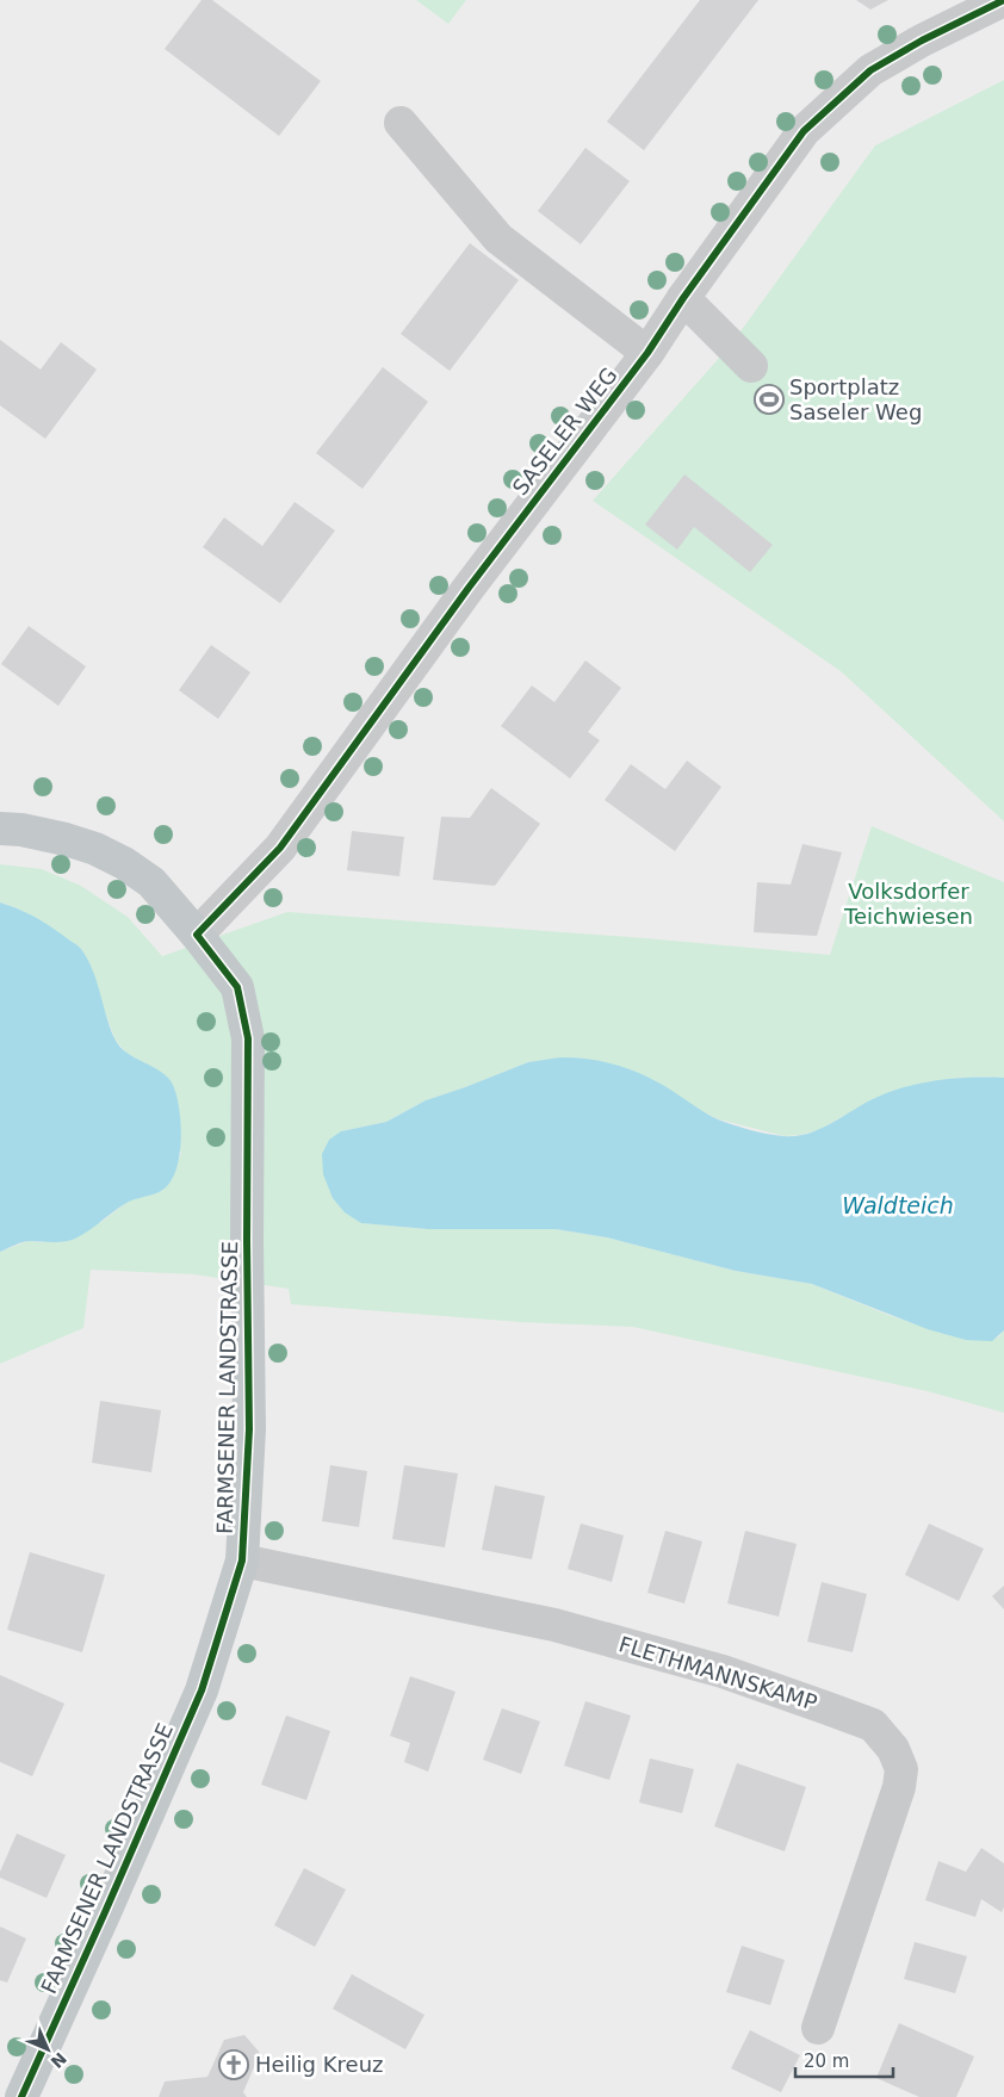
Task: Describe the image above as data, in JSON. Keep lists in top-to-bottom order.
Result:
{
  "streets": {
    "main road": ["FARMSENER LANDSTRASSE"],
    "street": ["SASELER WEG", "FLETHMANNSKAMP"]
  },
  "crossings": [
    ["SASELER WEG", "FARMSENER LANDSTRASSE"],
    ["FARMSENER LANDSTRASSE", "FLETHMANNSKAMP"]
  ],
  "water": ["Waldteich"],
  "parks": ["Volksdorfer Teichwiesen"],
  "places": {
    "sports": ["Sportplatz Saseler Weg"],
    "church": ["Heilig Kreuz"]
  },
  "scale_bar": "20 m",
  "north": "bottom right"
}
